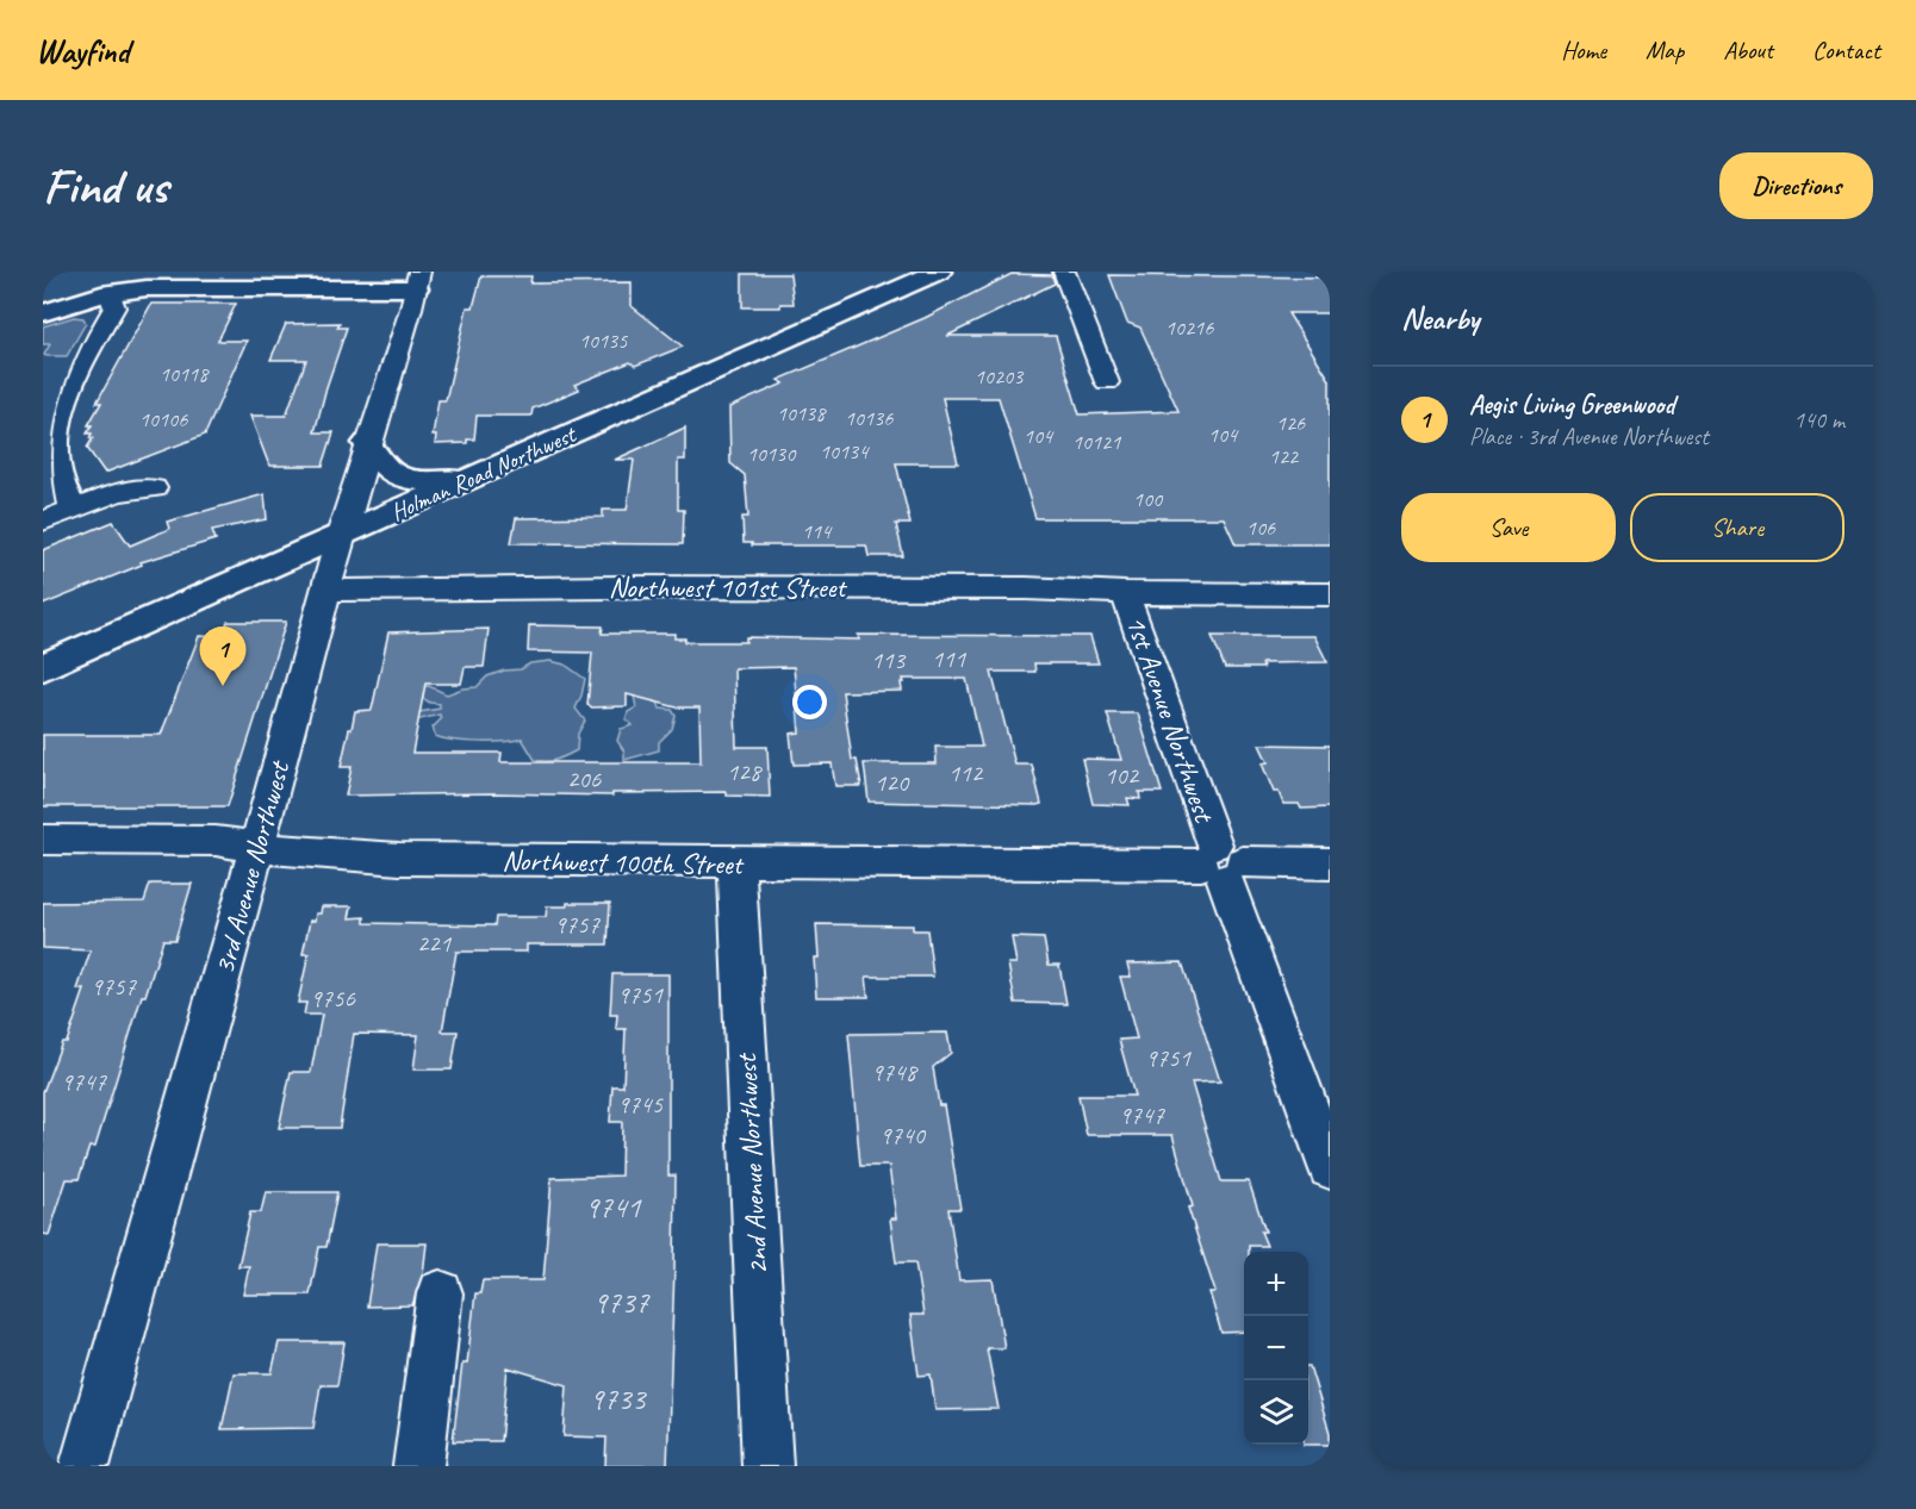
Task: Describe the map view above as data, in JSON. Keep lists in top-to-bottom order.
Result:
{
  "streets": {
    "main road": ["Holman Road Northwest"],
    "street": [
      "Northwest 101st Street",
      "1st Avenue Northwest",
      "Northwest 100th Street",
      "3rd Avenue Northwest",
      "2nd Avenue Northwest"
    ]
  },
  "crossings": [
    ["Holman Road Northwest", "3rd Avenue Northwest"],
    ["Northwest 101st Street", "1st Avenue Northwest"],
    ["Northwest 101st Street", "3rd Avenue Northwest"],
    ["1st Avenue Northwest", "Northwest 100th Street"],
    ["Northwest 100th Street", "3rd Avenue Northwest"],
    ["Northwest 100th Street", "2nd Avenue Northwest"]
  ],
  "house_numbers": [
    "10216",
    "10135",
    "10118",
    "10203",
    "10138",
    "10136",
    "10106",
    "126",
    "104",
    "104",
    "10121",
    "10134",
    "10130",
    "122",
    "100",
    "106",
    "114",
    "111",
    "113",
    "128",
    "112",
    "102",
    "206",
    "120",
    "9757",
    "221",
    "9757",
    "9751",
    "9756",
    "9751",
    "9748",
    "9747",
    "9745",
    "9747",
    "9740",
    "9741",
    "9737",
    "9733"
  ],
  "page": {
    "header": "Wayfind",
    "nav": [
      "Home",
      "Map",
      "About",
      "Contact"
    ],
    "buttons": [
      "Directions",
      ["Save", "Share"]
    ],
    "title": "Find us",
    "heading": "Nearby",
    "list": [
      {
        "mark": "1",
        "name": "Aegis Living Greenwood",
        "note": "Place · 3rd Avenue Northwest",
        "value": "140 m"
      }
    ],
    "pins": "1",
    "map_buttons": ["+", "−"]
  }
}
